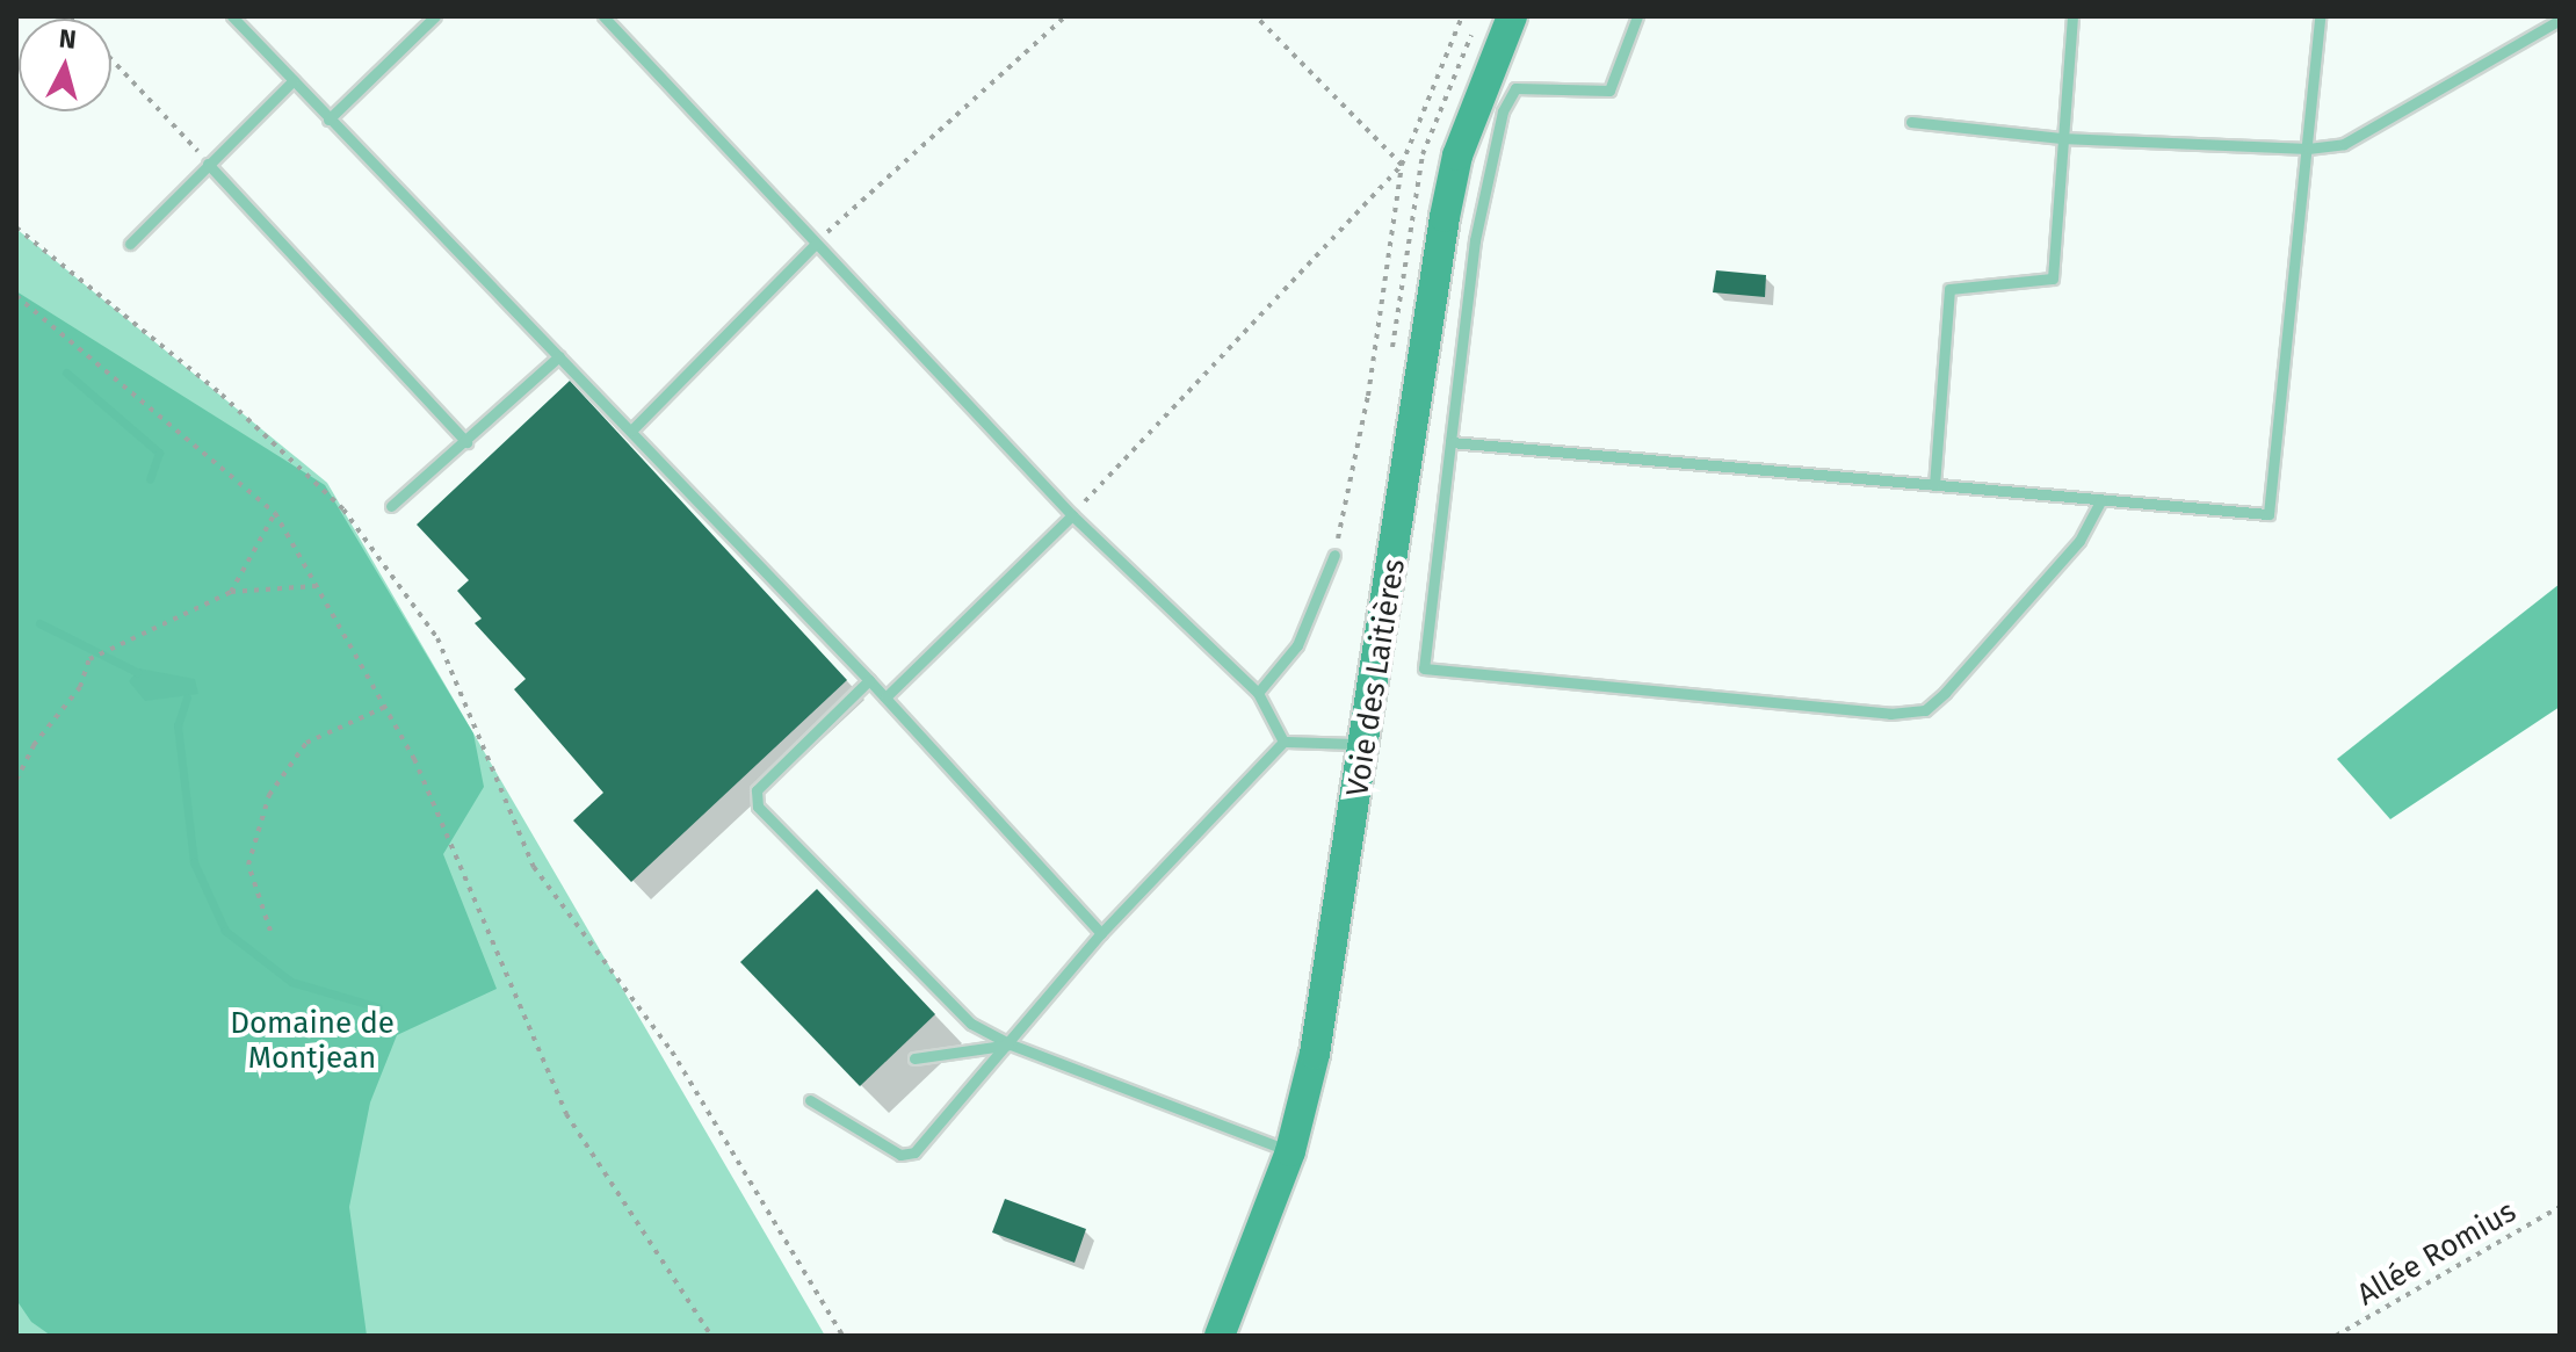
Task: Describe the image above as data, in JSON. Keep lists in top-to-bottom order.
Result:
{
  "streets": {
    "street": ["Voie des Laitières"],
    "path": ["Allée Romius"]
  },
  "parks": ["Domaine de Montjean"],
  "north": "top"
}
